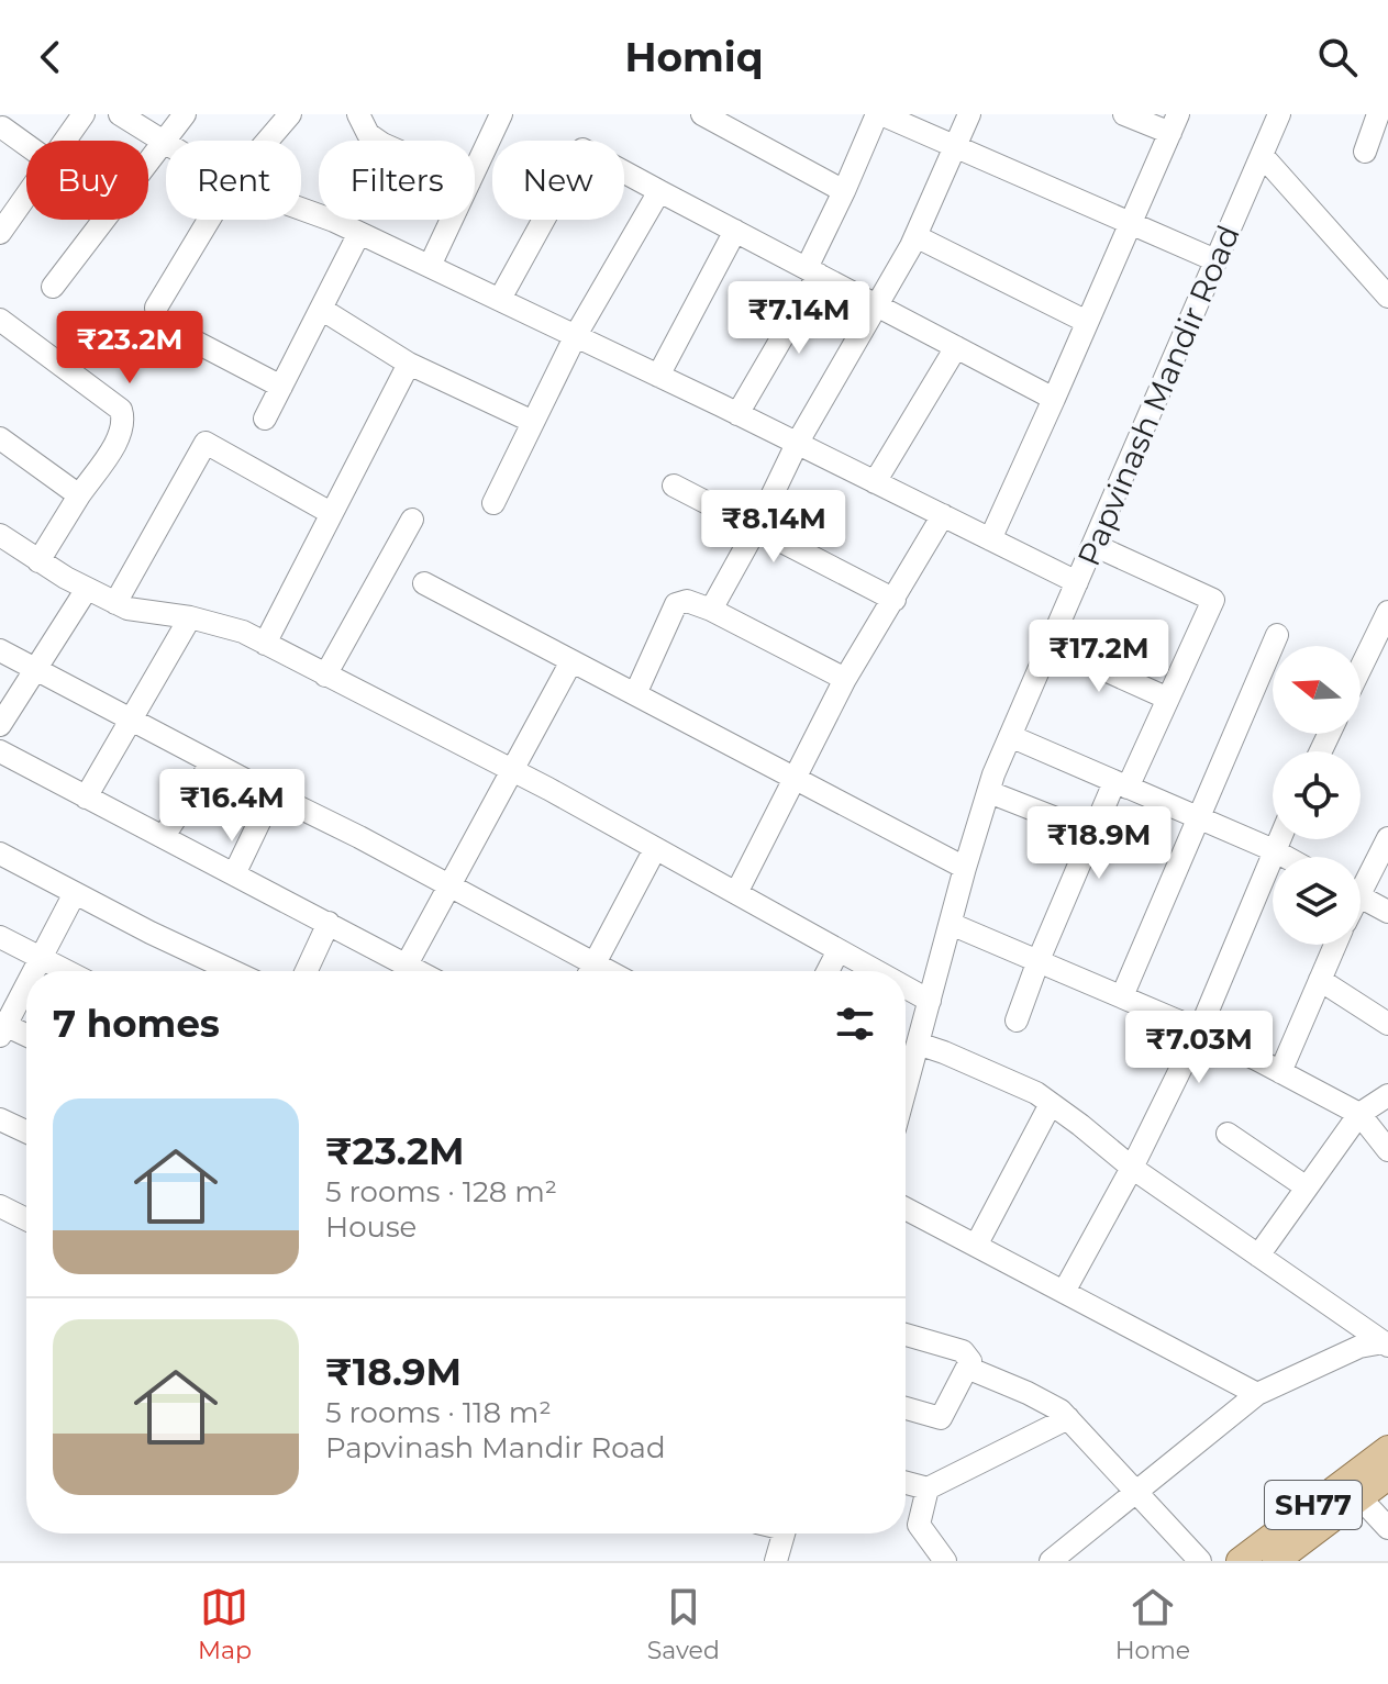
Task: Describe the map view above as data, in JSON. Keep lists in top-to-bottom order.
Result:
{
  "streets": {
    "main road": ["SH77"],
    "street": ["Papvinash Mandir Road"]
  },
  "north": "left",
  "page": {
    "header": "Homiq",
    "chip": [
      "Buy",
      "Rent",
      "Filters",
      "New"
    ],
    "price": [
      "₹7.14M",
      "₹23.2M",
      "₹8.14M",
      "₹17.2M",
      "₹16.4M",
      "₹18.9M",
      "₹7.03M"
    ],
    "heading": "7 homes",
    "list": [
      {
        "name": "₹23.2M",
        "note": "5 rooms · 128 m² · House"
      },
      {
        "name": "₹18.9M",
        "note": "5 rooms · 118 m² · Papvinash Mandir Road"
      }
    ],
    "tabs": ["Map", "Saved", "Home"]
  }
}
